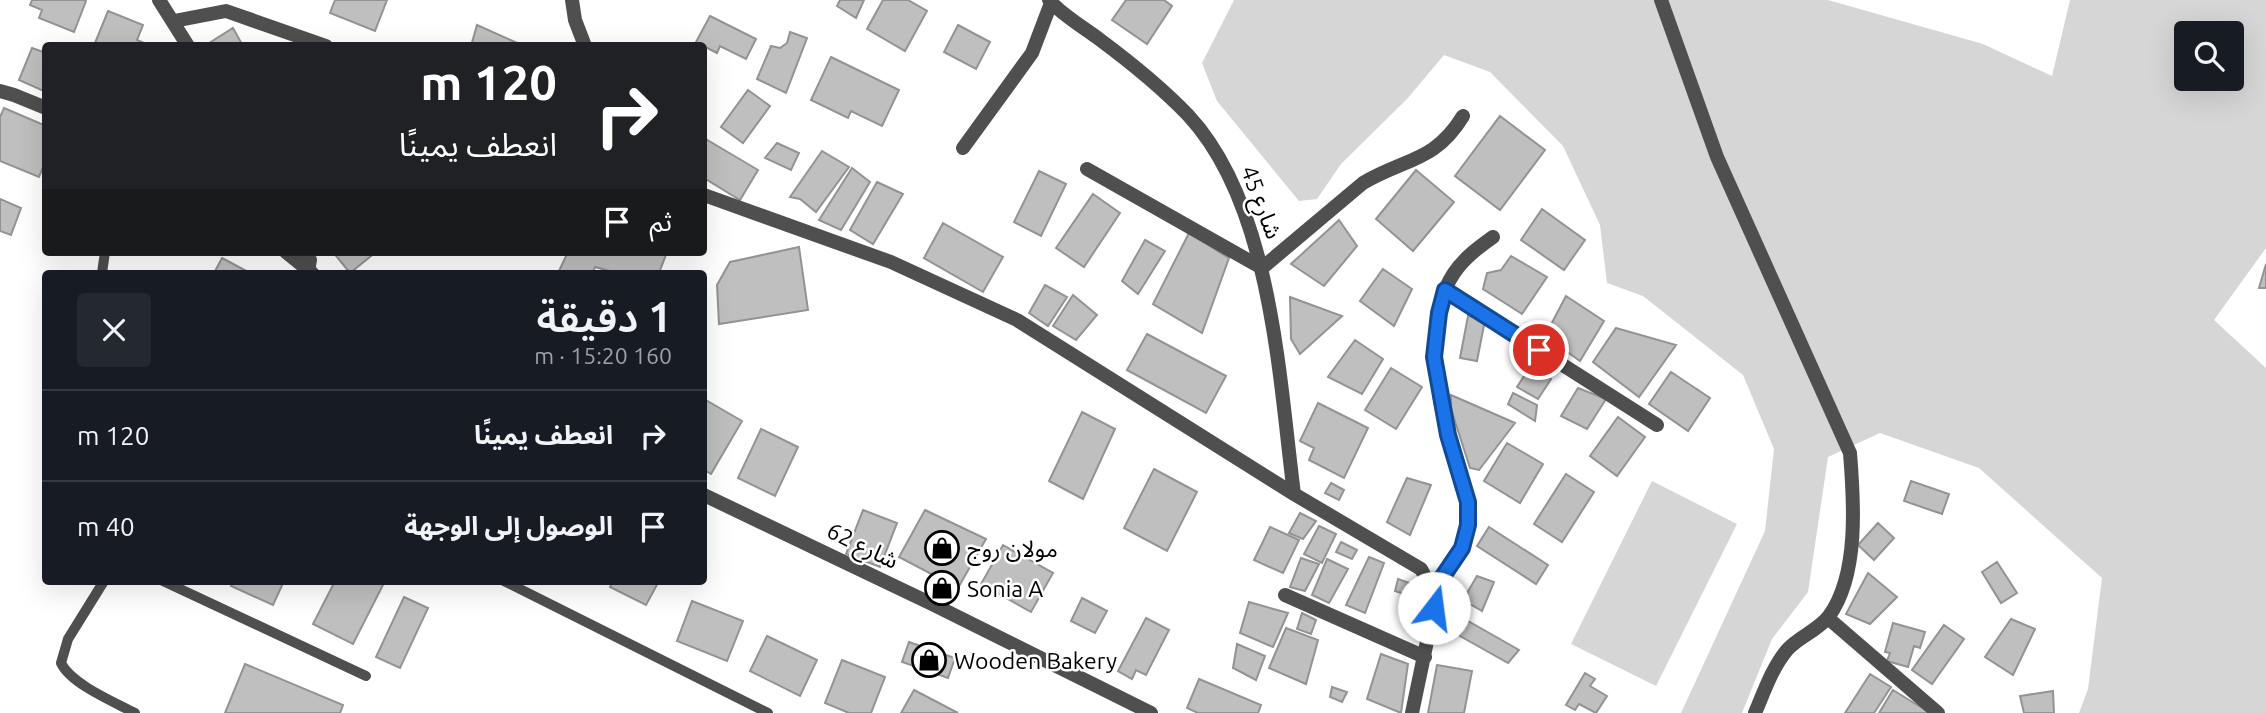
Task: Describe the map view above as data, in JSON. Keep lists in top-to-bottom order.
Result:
{
  "streets": {
    "street": ["شارع 45", "شارع 62"]
  },
  "places": {
    "shop": ["مولان روج", "Sonia A", "Wooden Bakery"]
  },
  "page": {
    "turn": ["120 m", "انعطف يمينًا"],
    "then": "ثم",
    "heading": ["1 دقيقة", "160 m · 15:20"],
    "list": [
      {
        "name": "انعطف يمينًا",
        "value": "120 m"
      },
      {
        "name": "الوصول إلى الوجهة",
        "value": "40 m"
      }
    ]
  }
}
